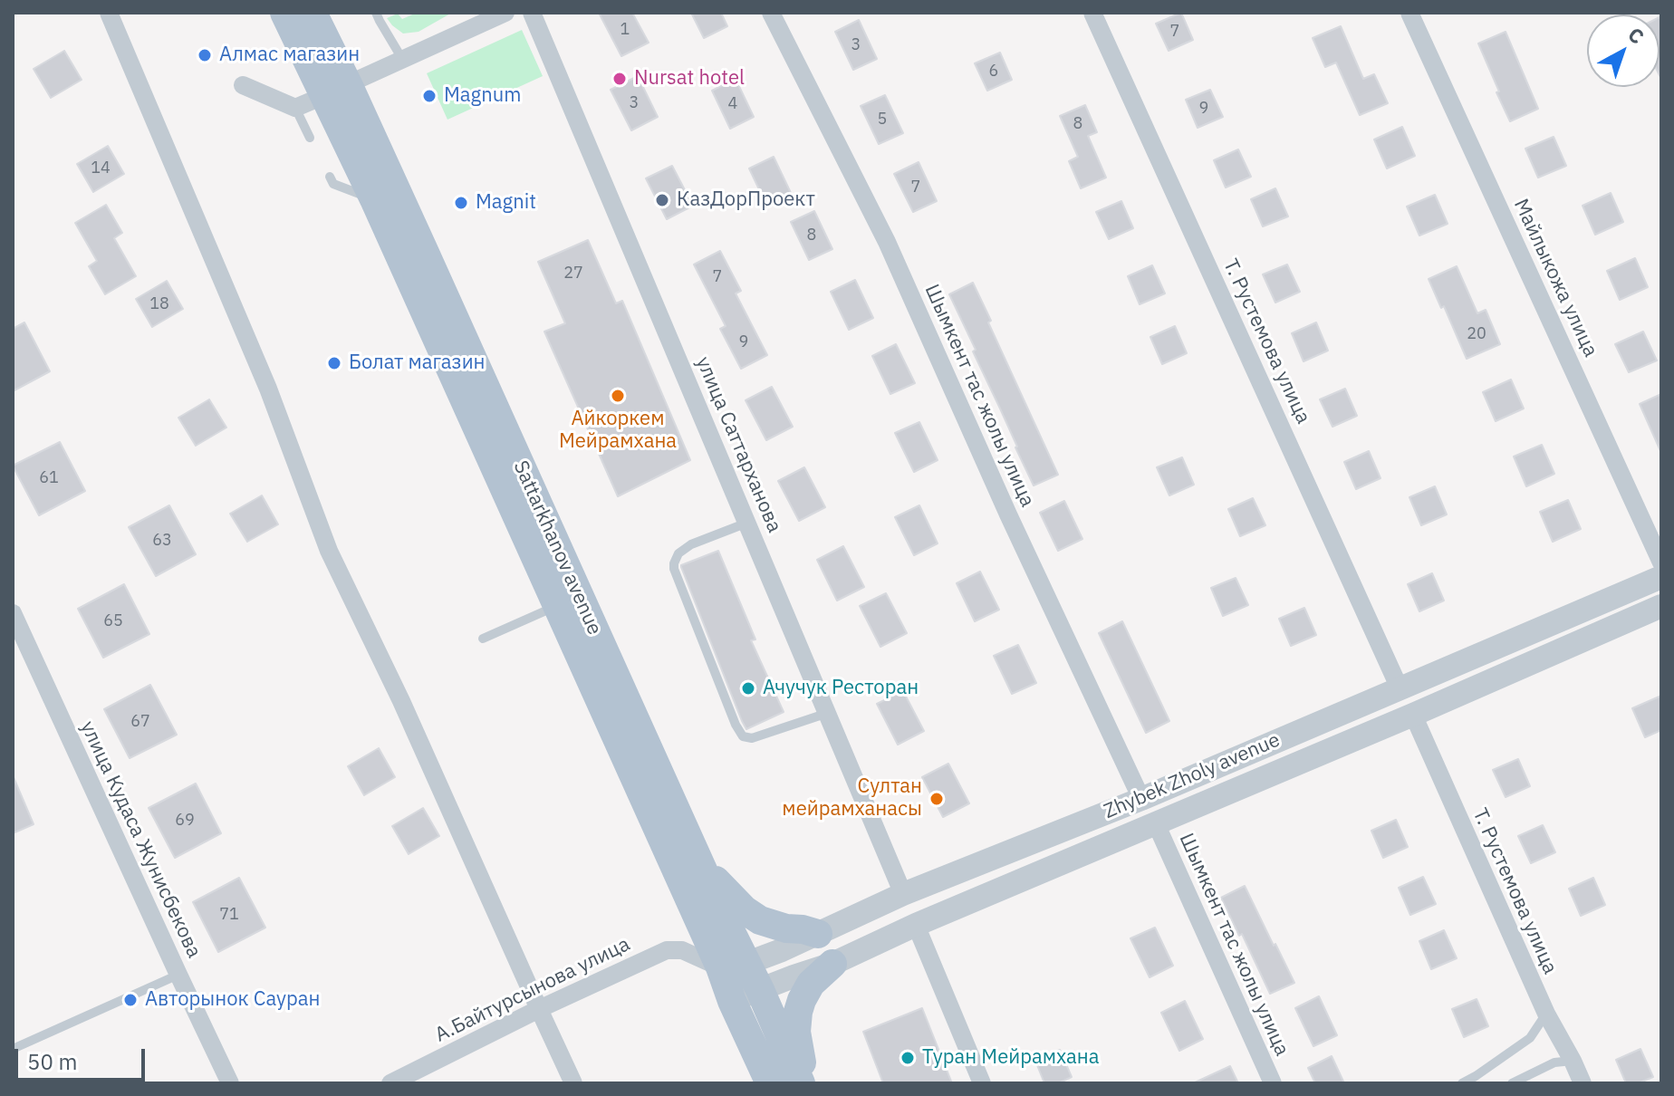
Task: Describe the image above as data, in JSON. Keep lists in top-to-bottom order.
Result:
{
  "streets": {
    "main road": ["Sattarkhanov avenue"],
    "street": [
      "Майлыкожа улица",
      "Т. Рустемова улица",
      "Шымкент тас жолы улица",
      "улица Саттарханова",
      "Zhybek Zholy avenue",
      "улица Кудаса Жунисбекова",
      "А.Байтурсынова улица"
    ]
  },
  "crossings": [
    ["Т. Рустемова улица", "Zhybek Zholy avenue"],
    ["Шымкент тас жолы улица", "Zhybek Zholy avenue"],
    ["улица Саттарханова", "Zhybek Zholy avenue"],
    ["Sattarkhanov avenue", "Zhybek Zholy avenue"],
    ["Sattarkhanov avenue", "А.Байтурсынова улица"],
    ["Zhybek Zholy avenue", "А.Байтурсынова улица"]
  ],
  "places": [
    "Алмас магазин",
    "Nursat hotel",
    "Magnum",
    "КазДорПроект",
    "Magnit",
    "Болат магазин",
    "Айкоркем Мейрамхана",
    "Ачучук Ресторан",
    "Султан мейрамханасы",
    "Авторынок Сауран",
    "Туран Мейрамхана"
  ],
  "house_numbers": [
    "1",
    "7",
    "3",
    "6",
    "3",
    "4",
    "9",
    "5",
    "8",
    "14",
    "7",
    "8",
    "27",
    "7",
    "18",
    "20",
    "9",
    "61",
    "63",
    "65",
    "67",
    "69",
    "71"
  ],
  "scale_bar": "50 m",
  "north": "top right"
}
